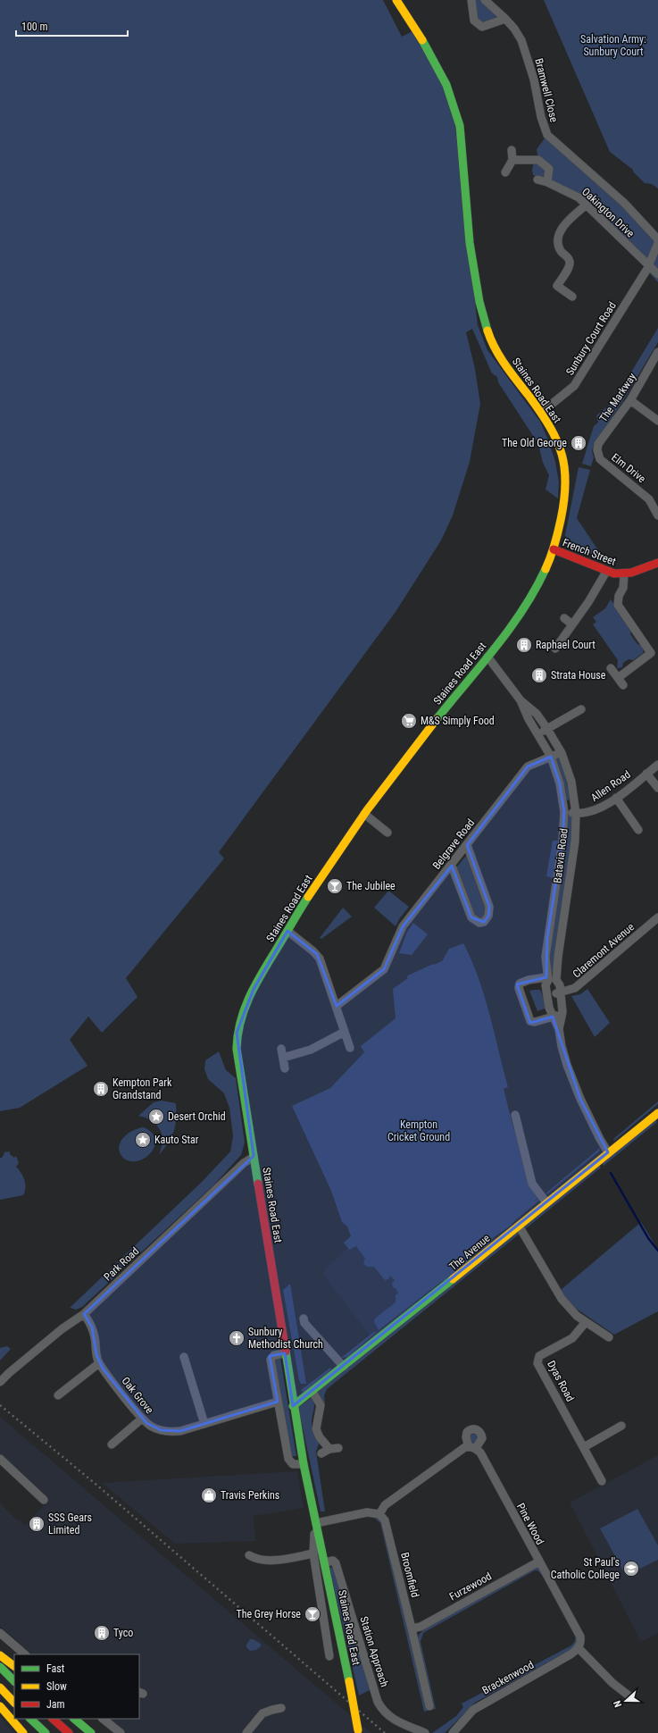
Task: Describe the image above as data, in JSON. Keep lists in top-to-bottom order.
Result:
{
  "streets": {
    "main road": ["Staines Road East", "French Street", "The Avenue"],
    "street": [
      "Bramwell Close",
      "Oakington Drive",
      "Sunbury Court Road",
      "The Markway",
      "Elm Drive",
      "Allen Road",
      "Belgrave Road",
      "Batavia Road",
      "Claremont Avenue",
      "Park Road",
      "Dyas Road",
      "Oak Grove",
      "Pine Wood",
      "Broomfield",
      "Furzewood",
      "Station Approach",
      "Brackenwood"
    ]
  },
  "crossings": [
    ["Bramwell Close", "Oakington Drive"],
    ["Oakington Drive", "Sunbury Court Road"],
    ["Sunbury Court Road", "Staines Road East"],
    ["Staines Road East", "French Street"],
    ["Staines Road East", "Batavia Road"],
    ["Staines Road East", "The Avenue"],
    ["Staines Road East", "Park Road"],
    ["Staines Road East", "Station Approach"],
    ["The Markway", "Elm Drive"],
    ["Allen Road", "Batavia Road"],
    ["Belgrave Road", "Batavia Road"],
    ["Batavia Road", "Claremont Avenue"],
    ["Batavia Road", "The Avenue"],
    ["Park Road", "Oak Grove"],
    ["Pine Wood", "Broomfield"],
    ["Pine Wood", "Furzewood"],
    ["Pine Wood", "Brackenwood"],
    ["Broomfield", "Furzewood"]
  ],
  "parks": ["Salvation Army: Sunbury Court", "Kempton Cricket Ground"],
  "places": {
    "building": [
      "The Old George",
      "Raphael Court",
      "Strata House",
      "Kempton Park Grandstand",
      "SSS Gears Limited",
      "Tyco"
    ],
    "supermarket": ["M&S Simply Food"],
    "bar": ["The Jubilee", "The Grey Horse"],
    "place": ["Desert Orchid", "Kauto Star"],
    "church": ["Sunbury Methodist Church"],
    "shop": ["Travis Perkins"],
    "school or university": ["St Paul's Catholic College"]
  },
  "legend": ["Fast", "Slow", "Jam"],
  "scale_bar": "100 m",
  "north": "left"
}
